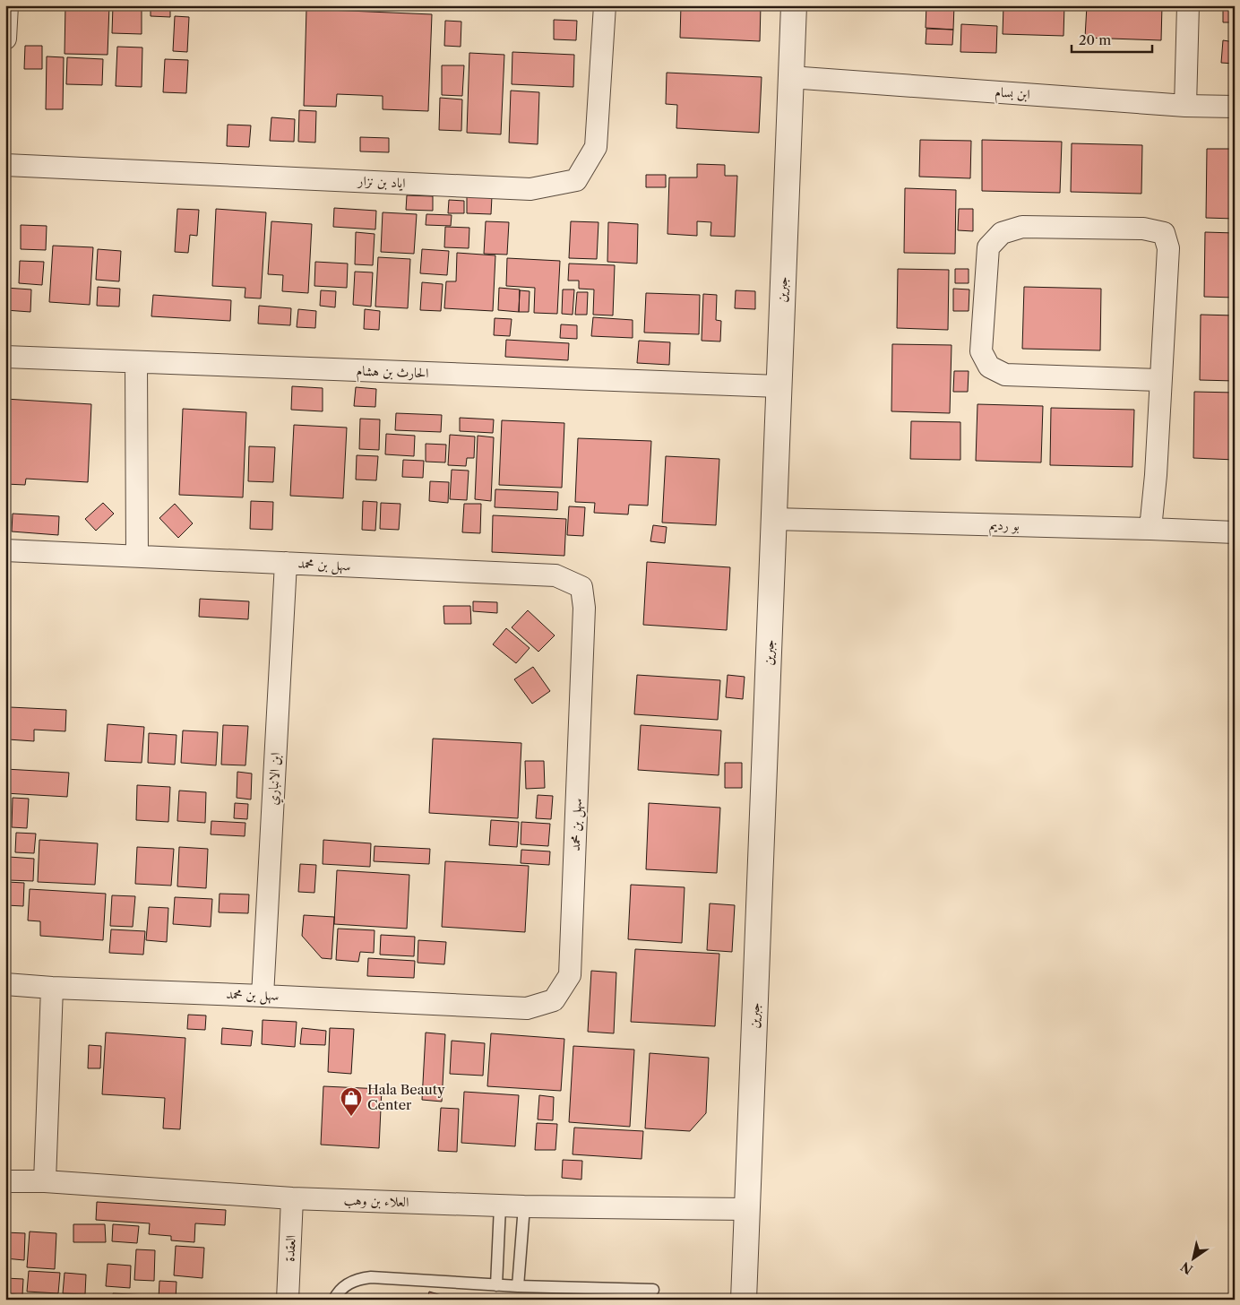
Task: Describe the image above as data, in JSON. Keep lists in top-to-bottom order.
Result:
{
  "streets": {
    "street": [
      "ابن بسام",
      "اياد بن نزار",
      "جبرين",
      "الحارث بن هشام",
      "بو رديم",
      "سهل بن محمد",
      "ابن الانباري",
      "العلاء بن وهب",
      "العقدة"
    ]
  },
  "crossings": [
    ["ابن بسام", "جبرين"],
    ["جبرين", "الحارث بن هشام"],
    ["جبرين", "بو رديم"],
    ["جبرين", "العلاء بن وهب"],
    ["سهل بن محمد", "ابن الانباري"],
    ["العلاء بن وهب", "العقدة"]
  ],
  "places": {
    "shop": ["Hala Beauty Center"]
  },
  "scale_bar": "20 m",
  "north": "bottom left"
}
